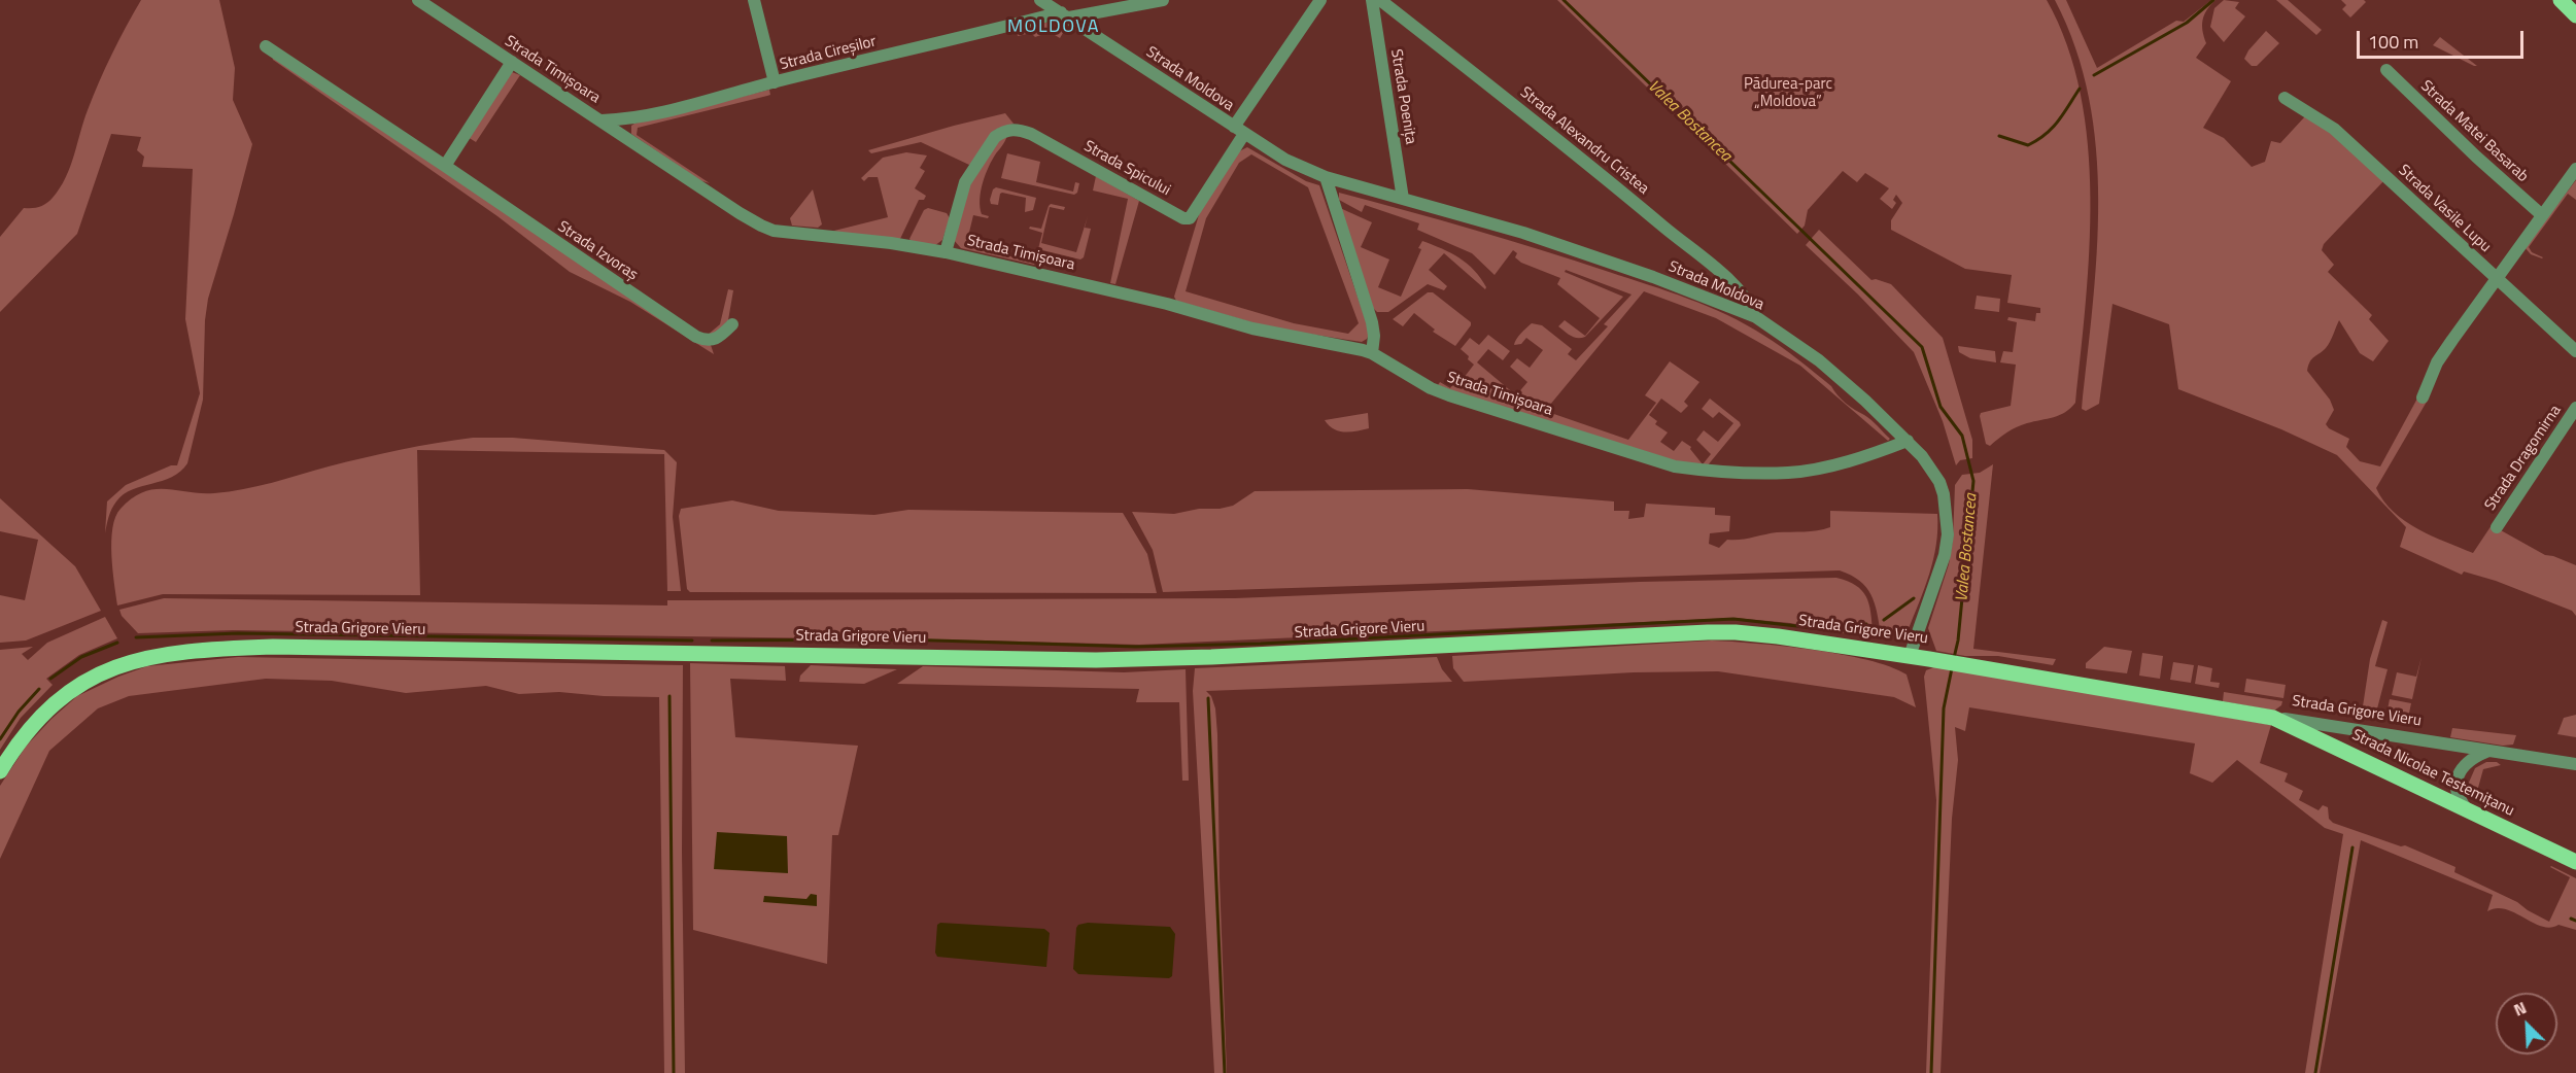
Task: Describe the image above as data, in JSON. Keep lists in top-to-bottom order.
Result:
{
  "streets": {
    "main road": ["Strada Grigore Vieru", "Strada Nicolae Testemițanu"],
    "street": [
      "Strada Cireșilor",
      "Strada Timișoara",
      "Strada Moldova",
      "Strada Poenița",
      "Strada Matei Basarab",
      "Strada Alexandru Cristea",
      "Strada Spicului",
      "Strada Vasile Lupu",
      "Strada Izvoraș",
      "Strada Dragomirna"
    ]
  },
  "crossings": [
    ["Strada Cireșilor", "Strada Timișoara"],
    ["Strada Cireșilor", "Strada Moldova"],
    ["Strada Timișoara", "Strada Moldova"],
    ["Strada Timișoara", "Strada Spicului"],
    ["Strada Moldova", "Strada Poenița"],
    ["Strada Moldova", "Strada Alexandru Cristea"],
    ["Strada Moldova", "Strada Spicului"],
    ["Strada Moldova", "Strada Grigore Vieru"],
    ["Strada Grigore Vieru", "Strada Nicolae Testemițanu"]
  ],
  "districts": ["MOLDOVA"],
  "water": ["Valea Bostancea"],
  "parks": ["Pădurea-parc „Moldova”"],
  "scale_bar": "100 m",
  "north": "top left"
}
